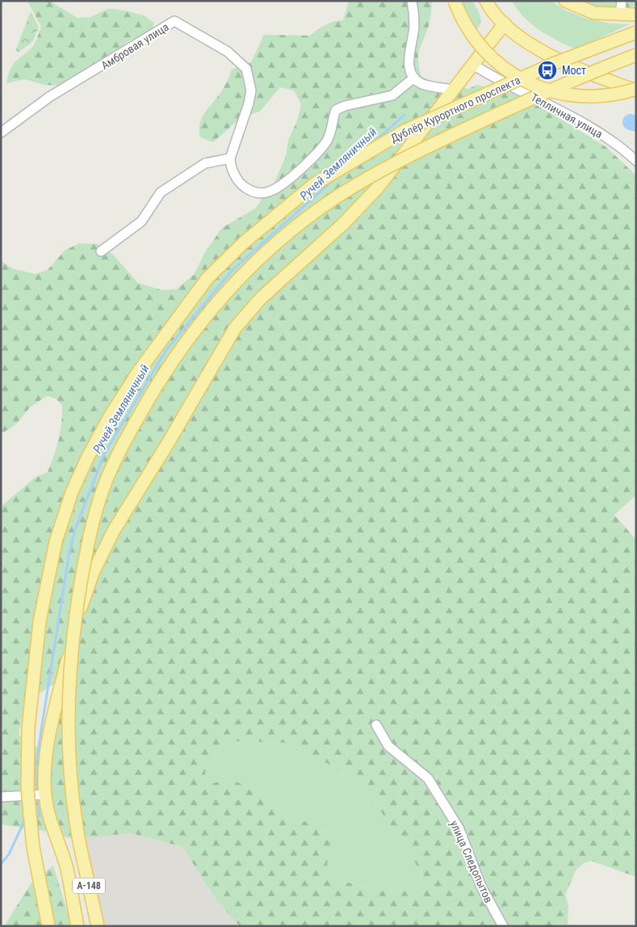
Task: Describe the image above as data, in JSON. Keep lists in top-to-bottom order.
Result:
{
  "streets": {
    "main road": ["Дублёр Курортного проспекта", "А-148"],
    "street": ["Амбровая улица", "Тепличная улица", "улица Следопытов"]
  },
  "water": ["Ручей Земляничный"],
  "places": {
    "bus stop": ["Мост"]
  }
}
